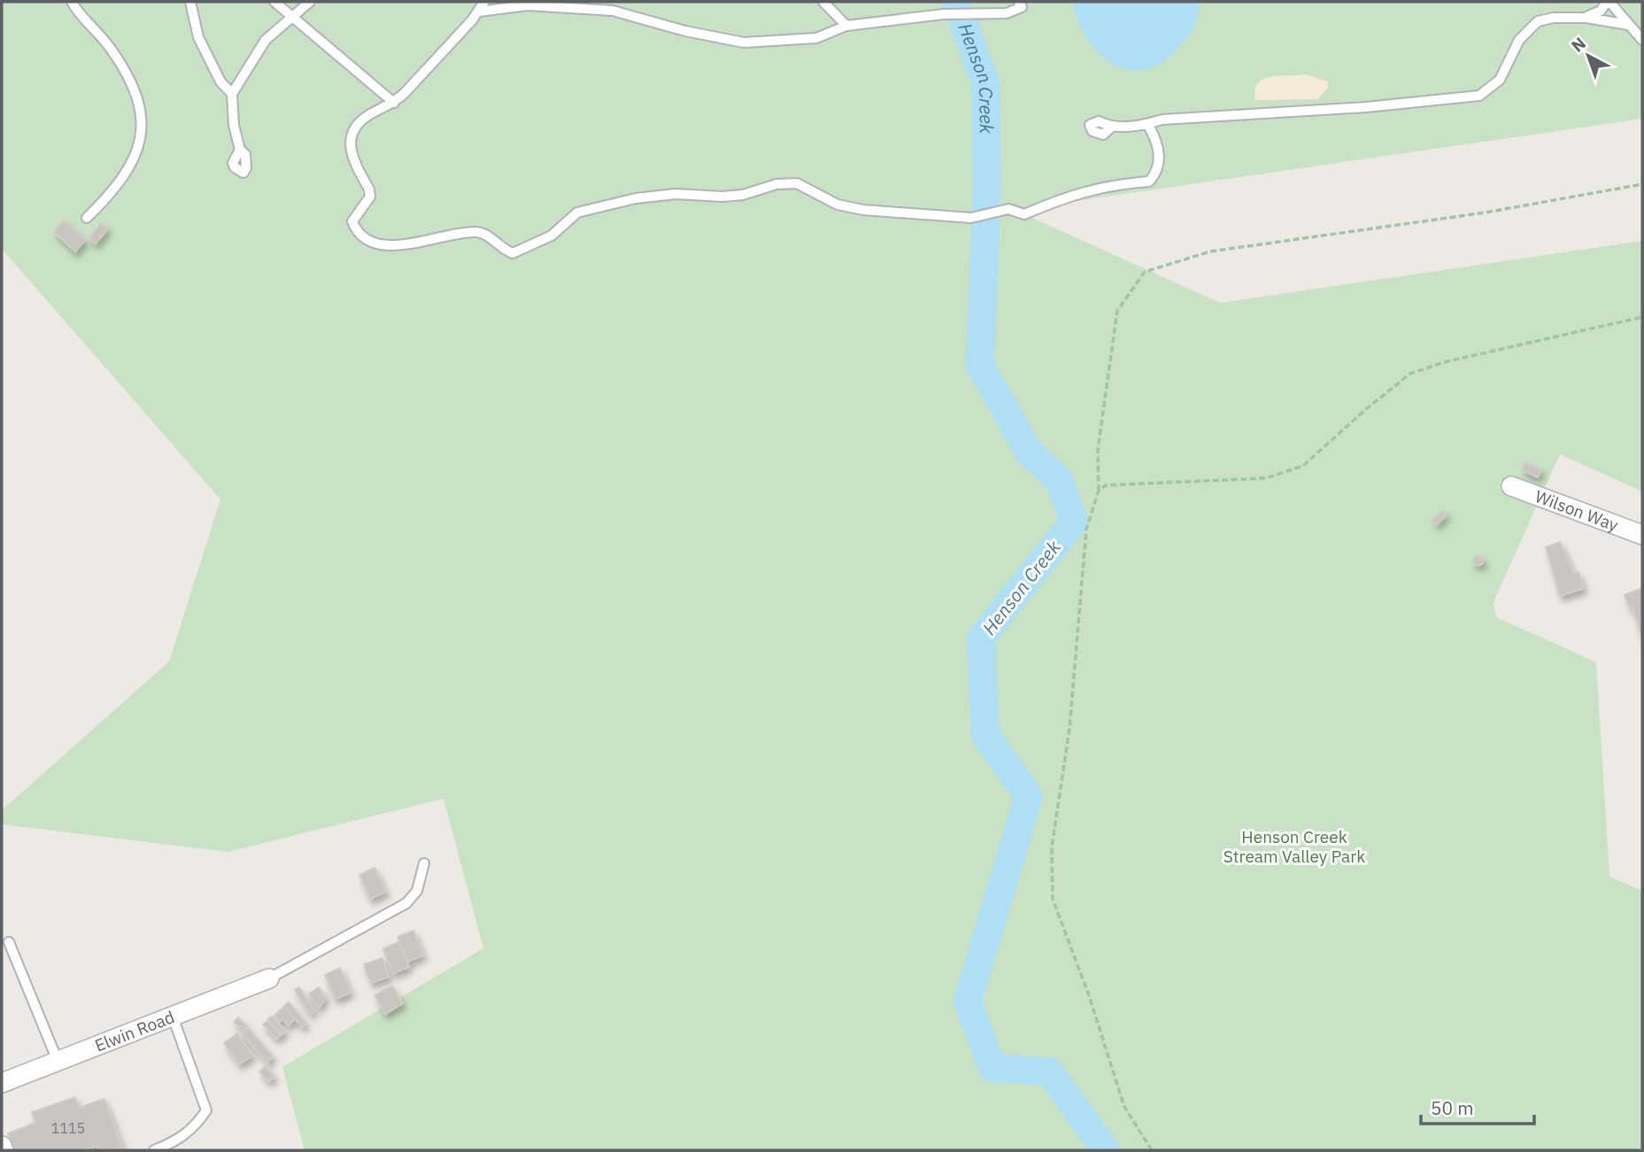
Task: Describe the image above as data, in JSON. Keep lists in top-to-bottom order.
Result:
{
  "streets": {
    "street": ["Wilson Way", "Elwin Road"]
  },
  "water": ["Henson Creek"],
  "parks": ["Henson Creek Stream Valley Park"],
  "house_numbers": ["1115"],
  "scale_bar": "50 m",
  "north": "top left"
}
